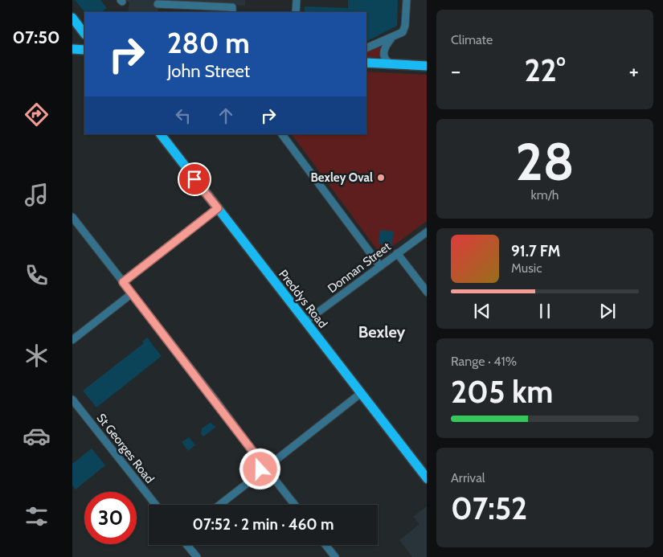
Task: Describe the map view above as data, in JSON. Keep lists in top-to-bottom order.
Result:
{
  "streets": {
    "main road": ["Preddys Road"],
    "street": ["Donnan Street", "St Georges Road"]
  },
  "crossings": [
    ["Donnan Street", "Preddys Road"]
  ],
  "districts": ["Bexley"],
  "places": ["Bexley Oval"],
  "page": {
    "tabs": "07:50",
    "tile": [
      "Climate",
      ["28", "km/h"],
      ["Range · 41%", "205 km"],
      ["Arrival", "07:52"]
    ],
    "turn": ["280 m", "John Street"],
    "heat": ["−", "22°", "+"],
    "song": ["91.7 FM", "Music"],
    "limit": "30",
    "trip": "07:52 · 2 min · 460 m"
  }
}
